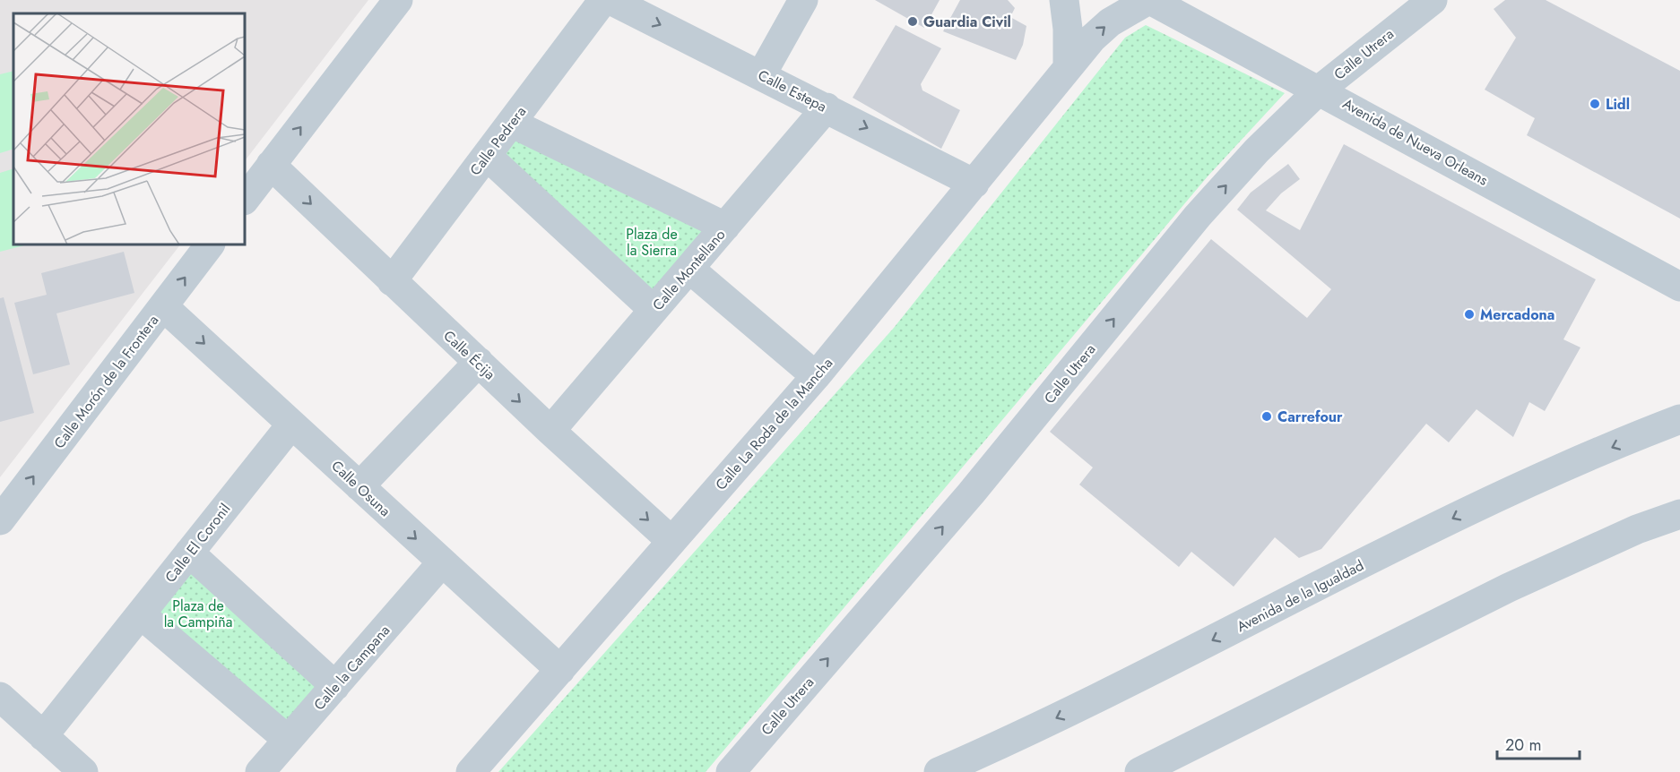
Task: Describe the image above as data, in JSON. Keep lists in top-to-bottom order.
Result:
{
  "streets": {
    "street": [
      "Calle Utrera",
      "Calle Estepa",
      "Calle Pedrera",
      "Avenida de Nueva Orleans",
      "Calle Montellano",
      "Calle Écija",
      "Calle Morón de la Frontera",
      "Calle La Roda de la Mancha",
      "Calle Osuna",
      "Calle El Coronil",
      "Avenida de la Igualdad",
      "Calle la Campana"
    ]
  },
  "crossings": [
    ["Calle Utrera", "Avenida de Nueva Orleans"],
    ["Calle Estepa", "Calle Montellano"],
    ["Calle Estepa", "Calle La Roda de la Mancha"],
    ["Calle Pedrera", "Calle Écija"],
    ["Avenida de Nueva Orleans", "Calle La Roda de la Mancha"],
    ["Calle Montellano", "Calle Écija"],
    ["Calle Écija", "Calle La Roda de la Mancha"],
    ["Calle Morón de la Frontera", "Calle Osuna"],
    ["Calle La Roda de la Mancha", "Calle Osuna"],
    ["Calle Osuna", "Calle El Coronil"],
    ["Calle Osuna", "Calle la Campana"]
  ],
  "one_way": ["Calle Utrera", "Calle Morón de la Frontera"],
  "parks": ["Plaza de la Sierra", "Plaza de la Campiña"],
  "places": [
    "Guardia Civil",
    "Lidl",
    "Mercadona",
    "Carrefour"
  ],
  "scale_bar": "20 m"
}
